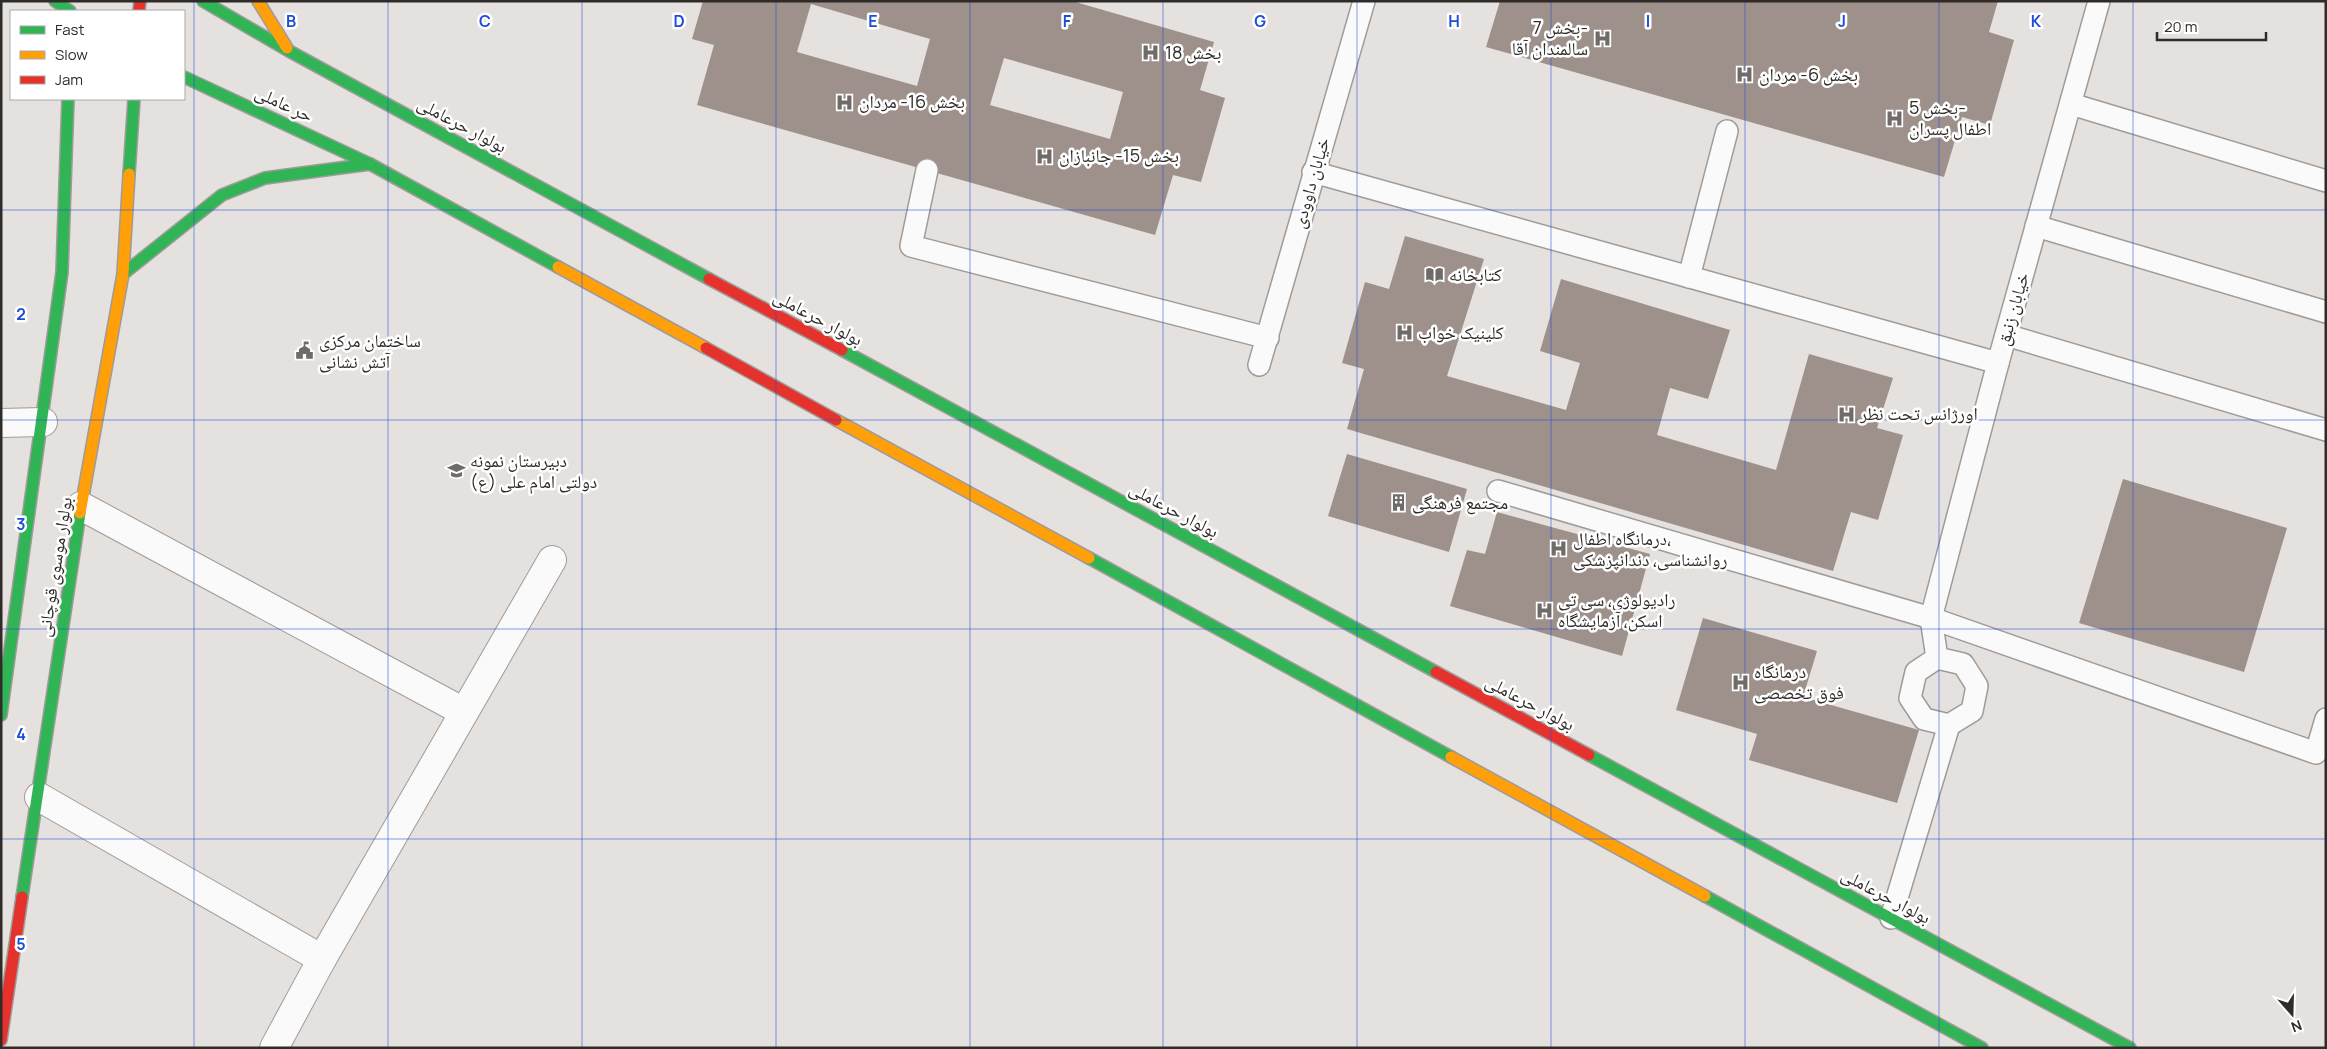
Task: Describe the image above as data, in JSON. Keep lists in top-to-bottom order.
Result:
{
  "streets": {
    "main road": ["حر عاملی", "بولوار حرعاملی", "بولوار موسوی قوچانی"],
    "lane": ["خیابان داوودی", "خیابان زنبق"]
  },
  "places": {
    "hospital": [
      "بخش 7- سالمندان آقا",
      "بخش 18",
      "بخش 6- مردان",
      "بخش 16- مردان",
      "بخش 5- اطفال پسران",
      "بخش 15- جانبازان",
      "کلینیک خواب",
      "اورژانس تحت نظر",
      "درمانگاه اطفال، روانشناسی، دندانپزشکی",
      "رادیولوژی، سی تی اسکن، آزمایشگاه",
      "درمانگاه فوق تخصصی"
    ],
    "library": ["کتابخانه"],
    "public building": ["ساختمان مرکزی آتش نشانی"],
    "school or university": ["دبیرستان نمونه دولتی امام علی (ع)"],
    "building": ["مجتمع فرهنگی"]
  },
  "legend": ["Fast", "Slow", "Jam"],
  "scale_bar": "20 m",
  "north": "bottom",
  "grid": {
    "columns": [
      "B",
      "C",
      "D",
      "E",
      "F",
      "G",
      "H",
      "I",
      "J",
      "K"
    ],
    "rows": [
      "2",
      "3",
      "4",
      "5"
    ]
  }
}
